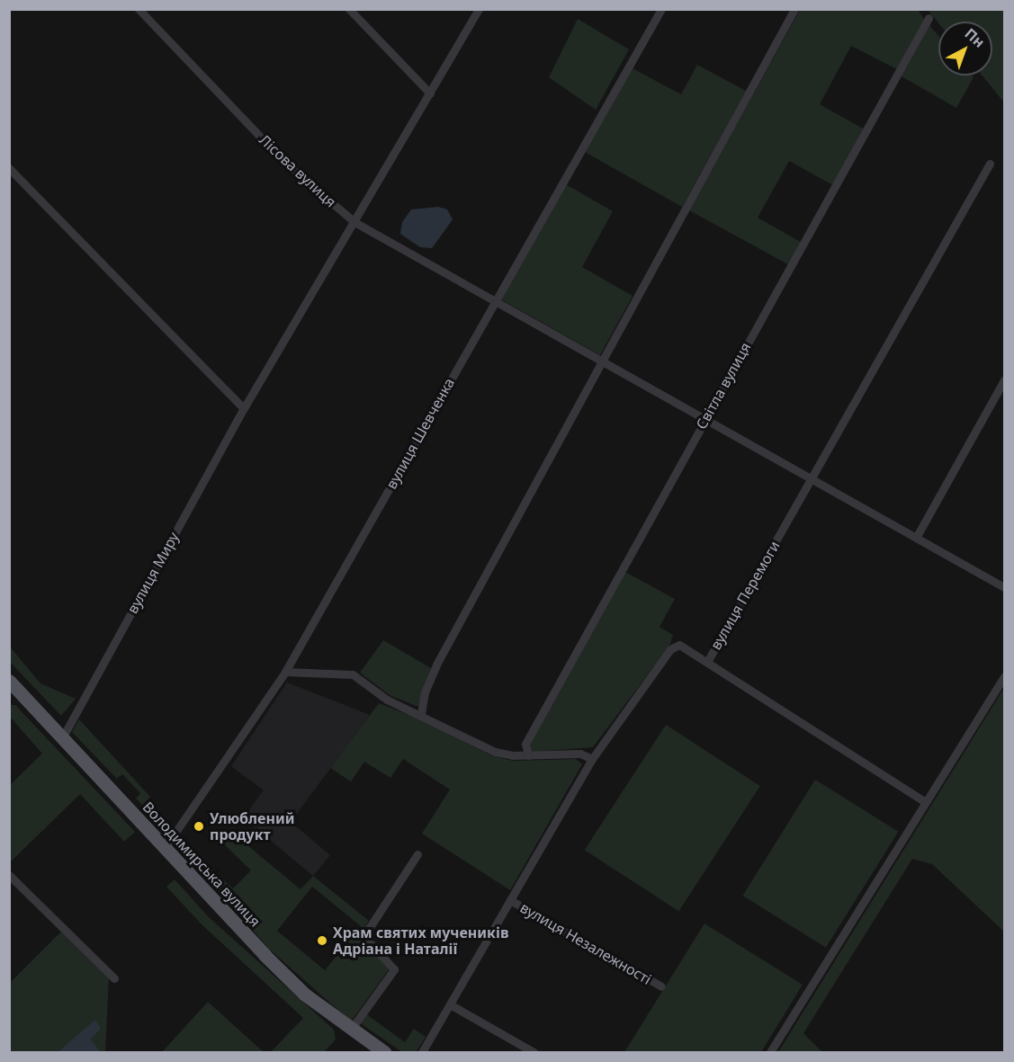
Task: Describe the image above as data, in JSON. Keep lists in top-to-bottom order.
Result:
{
  "streets": {
    "main road": ["Володимирська вулиця"],
    "street": [
      "Лісова вулиця",
      "Світла вулиця",
      "вулиця Шевченка",
      "вулиця Миру",
      "вулиця Перемоги",
      "вулиця Незалежності"
    ]
  },
  "crossings": [
    ["Лісова вулиця", "Світла вулиця"],
    ["Лісова вулиця", "вулиця Шевченка"],
    ["Лісова вулиця", "вулиця Миру"],
    ["Лісова вулиця", "вулиця Перемоги"],
    ["вулиця Шевченка", "Володимирська вулиця"],
    ["вулиця Миру", "Володимирська вулиця"],
    ["вулиця Перемоги", "вулиця Незалежності"]
  ],
  "places": ["Улюблений продукт", "Храм святих мучеників Адріана і Наталії"],
  "north": "top right"
}
